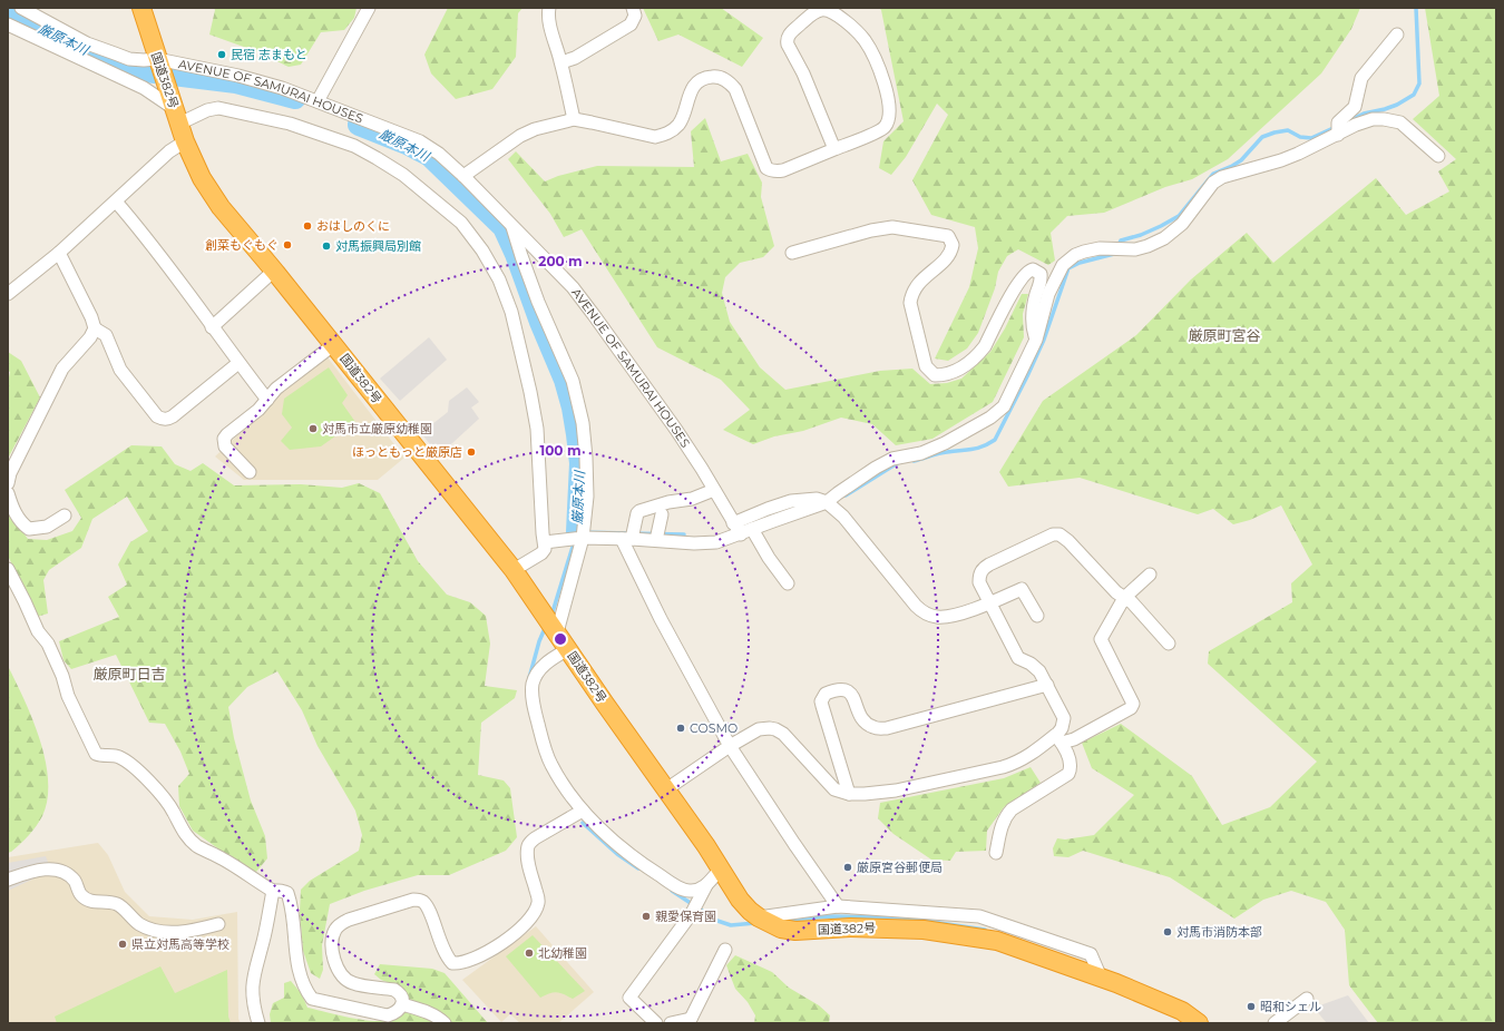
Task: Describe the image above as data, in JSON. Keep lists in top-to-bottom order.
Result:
{
  "streets": {
    "highway": ["国道382号"],
    "street": ["AVENUE OF SAMURAI HOUSES"]
  },
  "crossings": [
    ["国道382号", "AVENUE OF SAMURAI HOUSES"]
  ],
  "districts": ["厳原町宮谷", "厳原町日吉"],
  "water": ["厳原本川"],
  "places": [
    "民宿 志まもと",
    "おはしのくに",
    "創菜もぐもぐ",
    "対馬振興局別館",
    "対馬市立厳原幼稚園",
    "ほっともっと厳原店",
    "COSMO",
    "厳原宮谷郵便局",
    "親愛保育園",
    "対馬市消防本部",
    "県立対馬高等学校",
    "北幼稚園",
    "昭和シェル"
  ],
  "rings": ["200 m", "100 m"]
}
